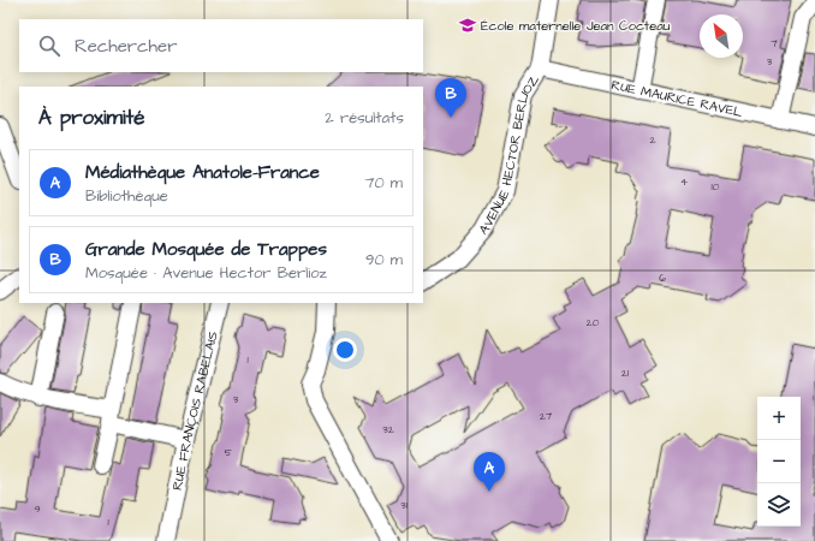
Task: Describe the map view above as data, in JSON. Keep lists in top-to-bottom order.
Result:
{
  "streets": {
    "street": ["RUE MAURICE RAVEL", "AVENUE HECTOR BERLIOZ", "RUE FRANÇOIS RABELAIS"]
  },
  "crossings": [
    ["RUE MAURICE RAVEL", "AVENUE HECTOR BERLIOZ"]
  ],
  "places": {
    "school or university": ["École maternelle Jean Cocteau"]
  },
  "house_numbers": [
    "7",
    "3",
    "2",
    "4",
    "10",
    "6",
    "20",
    "1",
    "21",
    "3",
    "27",
    "32",
    "5",
    "31",
    "9",
    "1"
  ],
  "north": "top left",
  "page": {
    "search": "Rechercher",
    "pins": ["B", "A"],
    "heading": ["À proximité", "2 résultats"],
    "list": [
      {
        "mark": "A",
        "name": "Médiathèque Anatole-France",
        "note": "Bibliothèque",
        "value": "70 m"
      },
      {
        "mark": "B",
        "name": "Grande Mosquée de Trappes",
        "note": "Mosquée · Avenue Hector Berlioz",
        "value": "90 m"
      }
    ],
    "map_buttons": ["+", "−"]
  }
}
